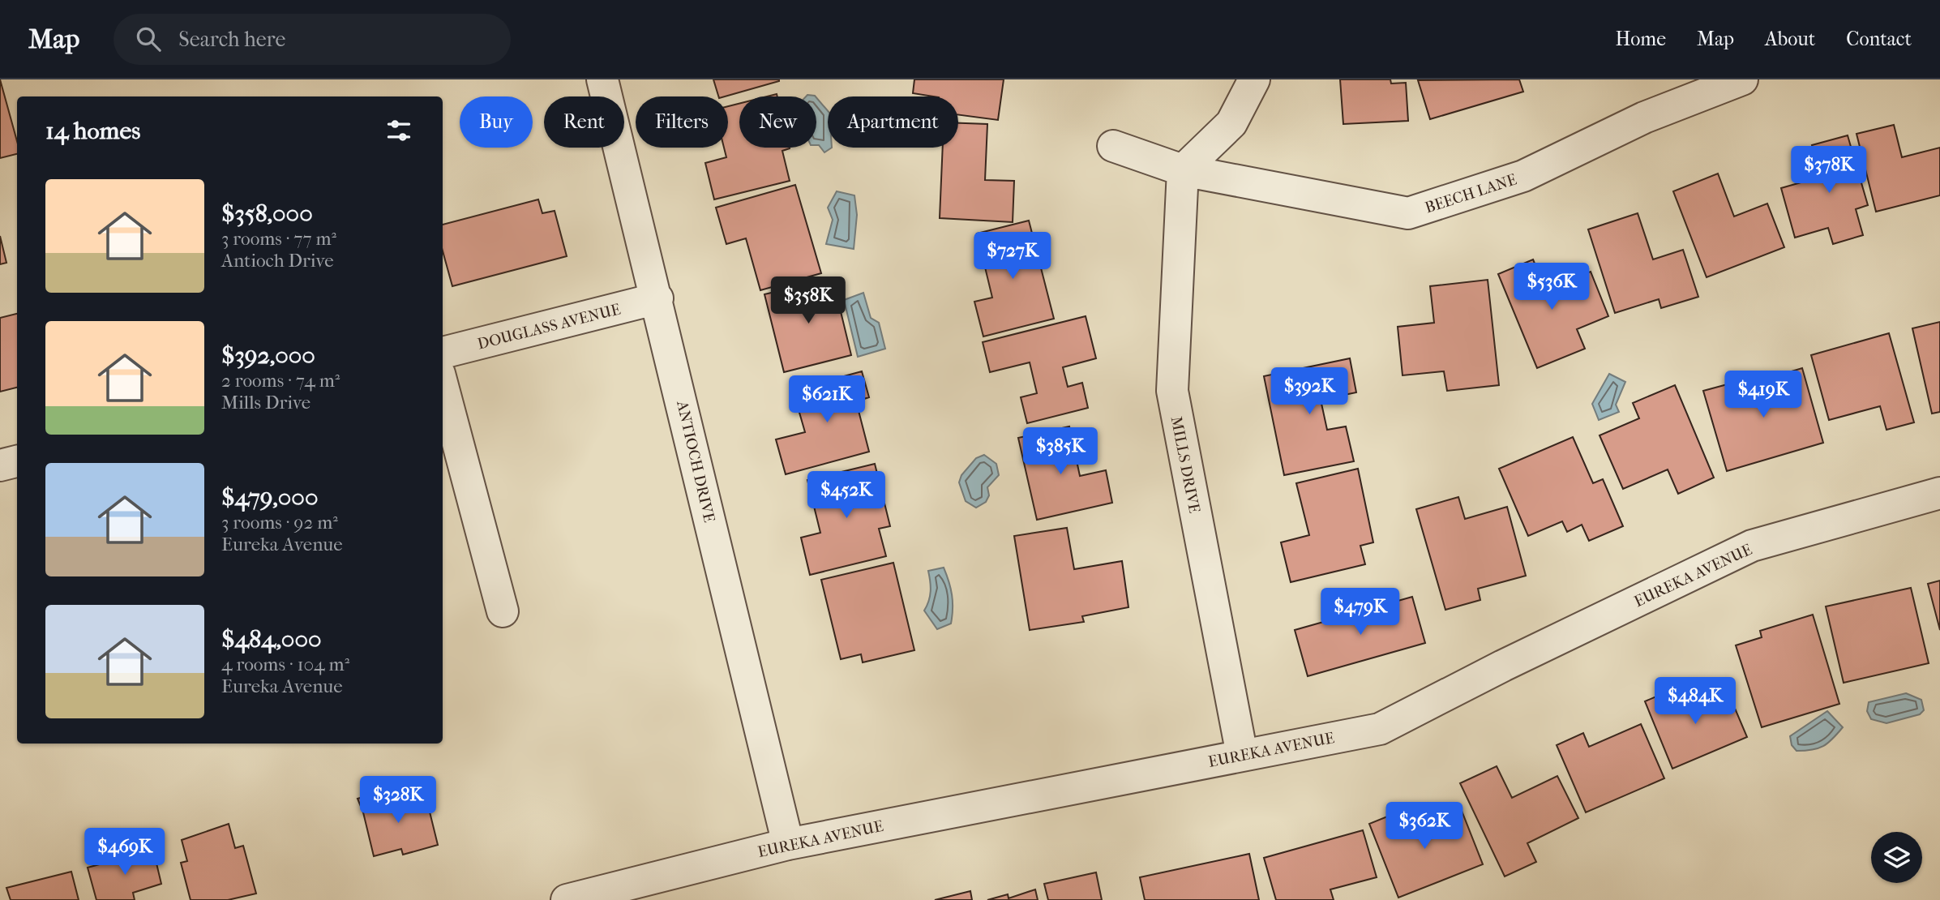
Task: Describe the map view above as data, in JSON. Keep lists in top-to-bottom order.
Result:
{
  "streets": {
    "street": [
      "BEECH LANE",
      "DOUGLASS AVENUE",
      "ANTIOCH DRIVE",
      "MILLS DRIVE",
      "EUREKA AVENUE"
    ]
  },
  "crossings": [
    ["BEECH LANE", "MILLS DRIVE"],
    ["DOUGLASS AVENUE", "ANTIOCH DRIVE"],
    ["ANTIOCH DRIVE", "EUREKA AVENUE"],
    ["MILLS DRIVE", "EUREKA AVENUE"]
  ],
  "page": {
    "header": "Map",
    "search": "Search here",
    "nav": [
      "Home",
      "Map",
      "About",
      "Contact"
    ],
    "chip": [
      "Buy",
      "Rent",
      "Filters",
      "New",
      "Apartment"
    ],
    "heading": "14 homes",
    "price": [
      "$378K",
      "$727K",
      "$536K",
      "$358K",
      "$392K",
      "$419K",
      "$621K",
      "$385K",
      "$452K",
      "$479K",
      "$484K",
      "$328K",
      "$362K",
      "$469K"
    ],
    "list": [
      {
        "name": "$358,000",
        "note": "3 rooms · 77 m² · Antioch Drive"
      },
      {
        "name": "$392,000",
        "note": "2 rooms · 74 m² · Mills Drive"
      },
      {
        "name": "$479,000",
        "note": "3 rooms · 92 m² · Eureka Avenue"
      },
      {
        "name": "$484,000",
        "note": "4 rooms · 104 m² · Eureka Avenue"
      }
    ]
  }
}
